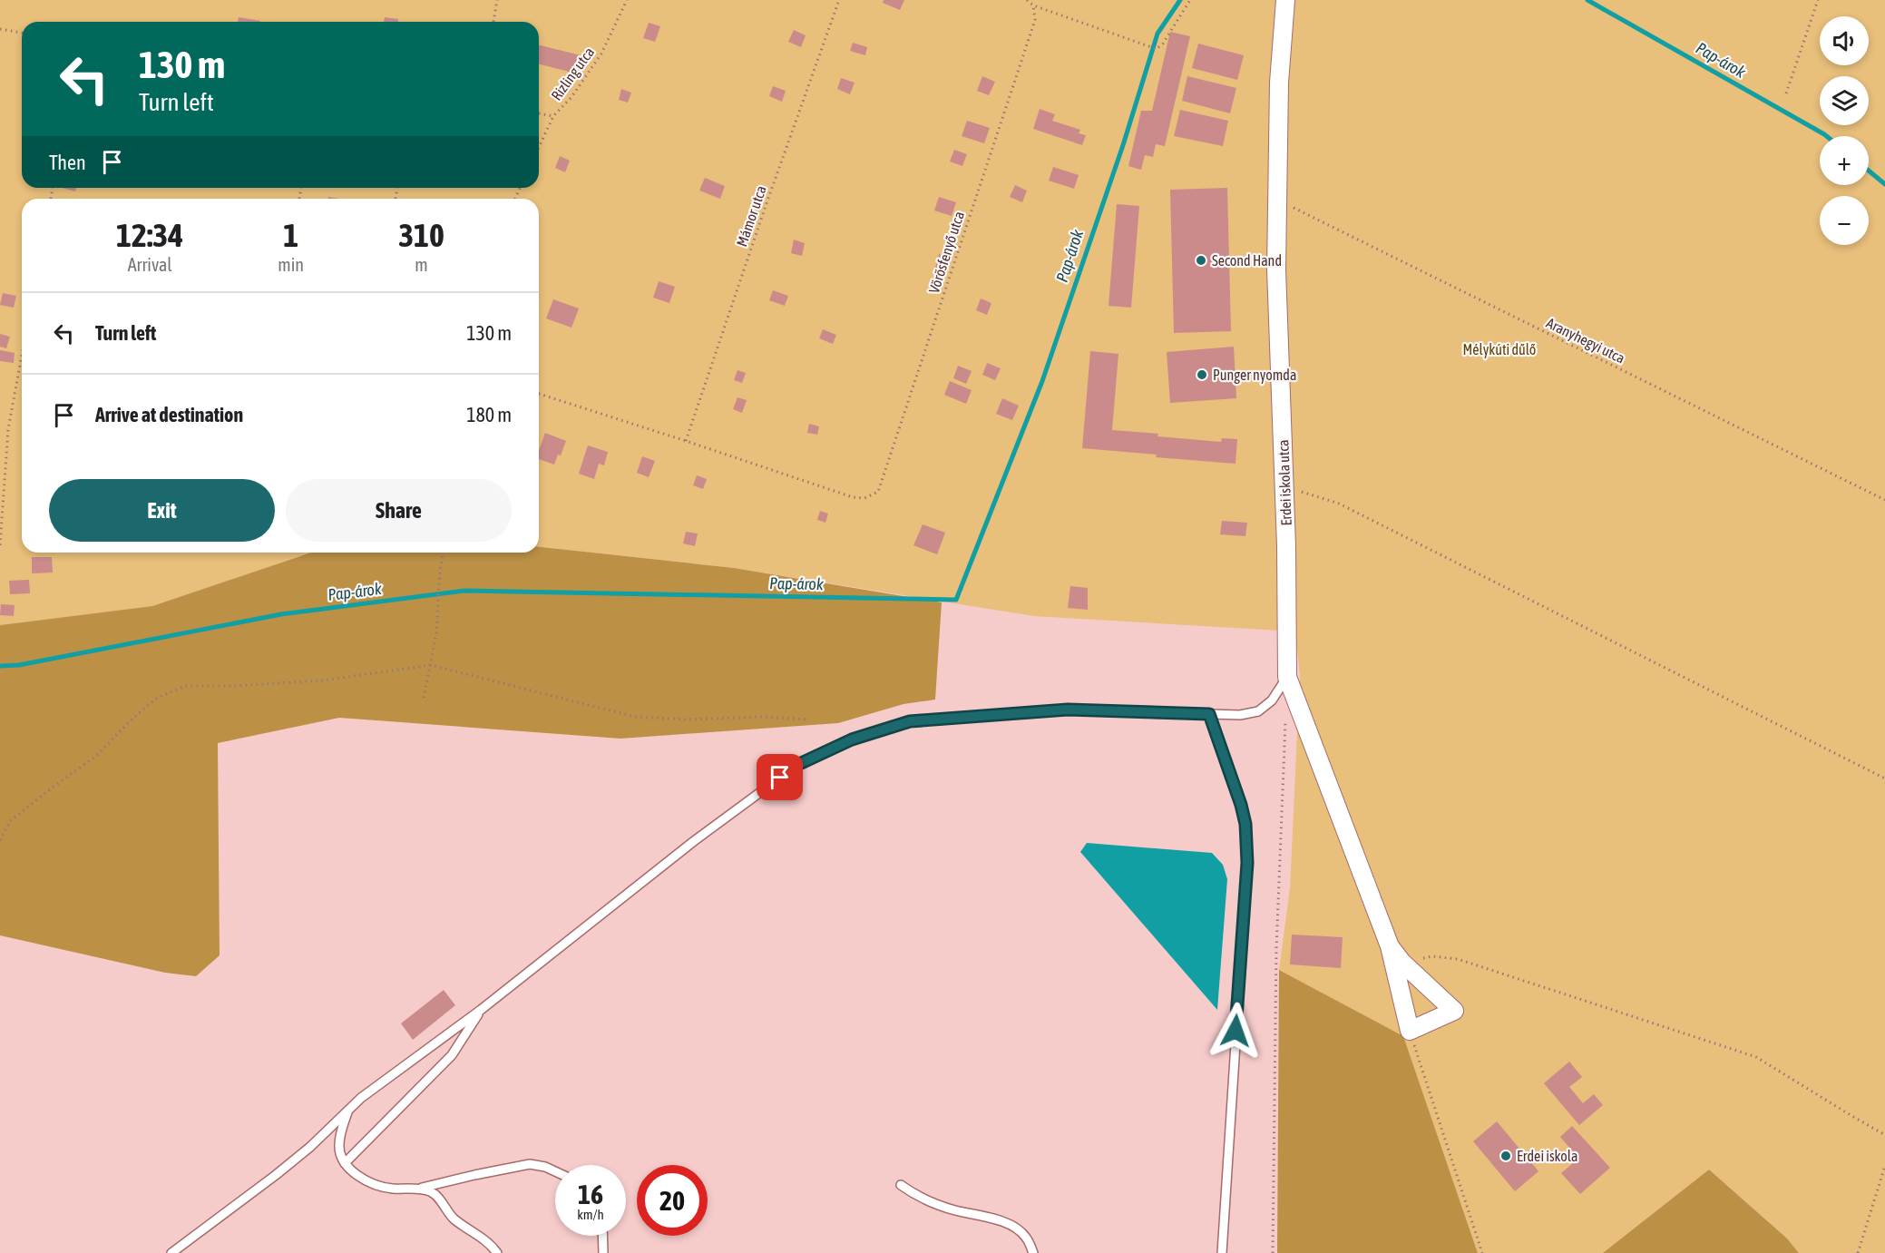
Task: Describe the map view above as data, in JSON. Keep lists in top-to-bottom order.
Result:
{
  "streets": {
    "street": ["Erdei iskola utca"],
    "path": [
      "Rizling utca",
      "Mámor utca",
      "Vörösfenyő utca",
      "Aranyhegyi utca"
    ]
  },
  "crossings": [
    ["Mámor utca", "Vörösfenyő utca"],
    ["Aranyhegyi utca", "Erdei iskola utca"]
  ],
  "water": ["Pap-árok"],
  "parks": ["Mélykúti dűlő"],
  "places": ["Second Hand", "Punger nyomda", "Erdei iskola"],
  "page": {
    "map_buttons": ["+", "−"],
    "turn": ["130 m", "Turn left"],
    "then": "Then",
    "eta": [
      "12:34",
      "Arrival",
      "1",
      "min",
      "310",
      "m"
    ],
    "list": [
      {
        "name": "Turn left",
        "value": "130 m"
      },
      {
        "name": "Arrive at destination",
        "value": "180 m"
      }
    ],
    "buttons": ["Exit", "Share"],
    "speed": "16 km/h",
    "limit": "20"
  }
}
